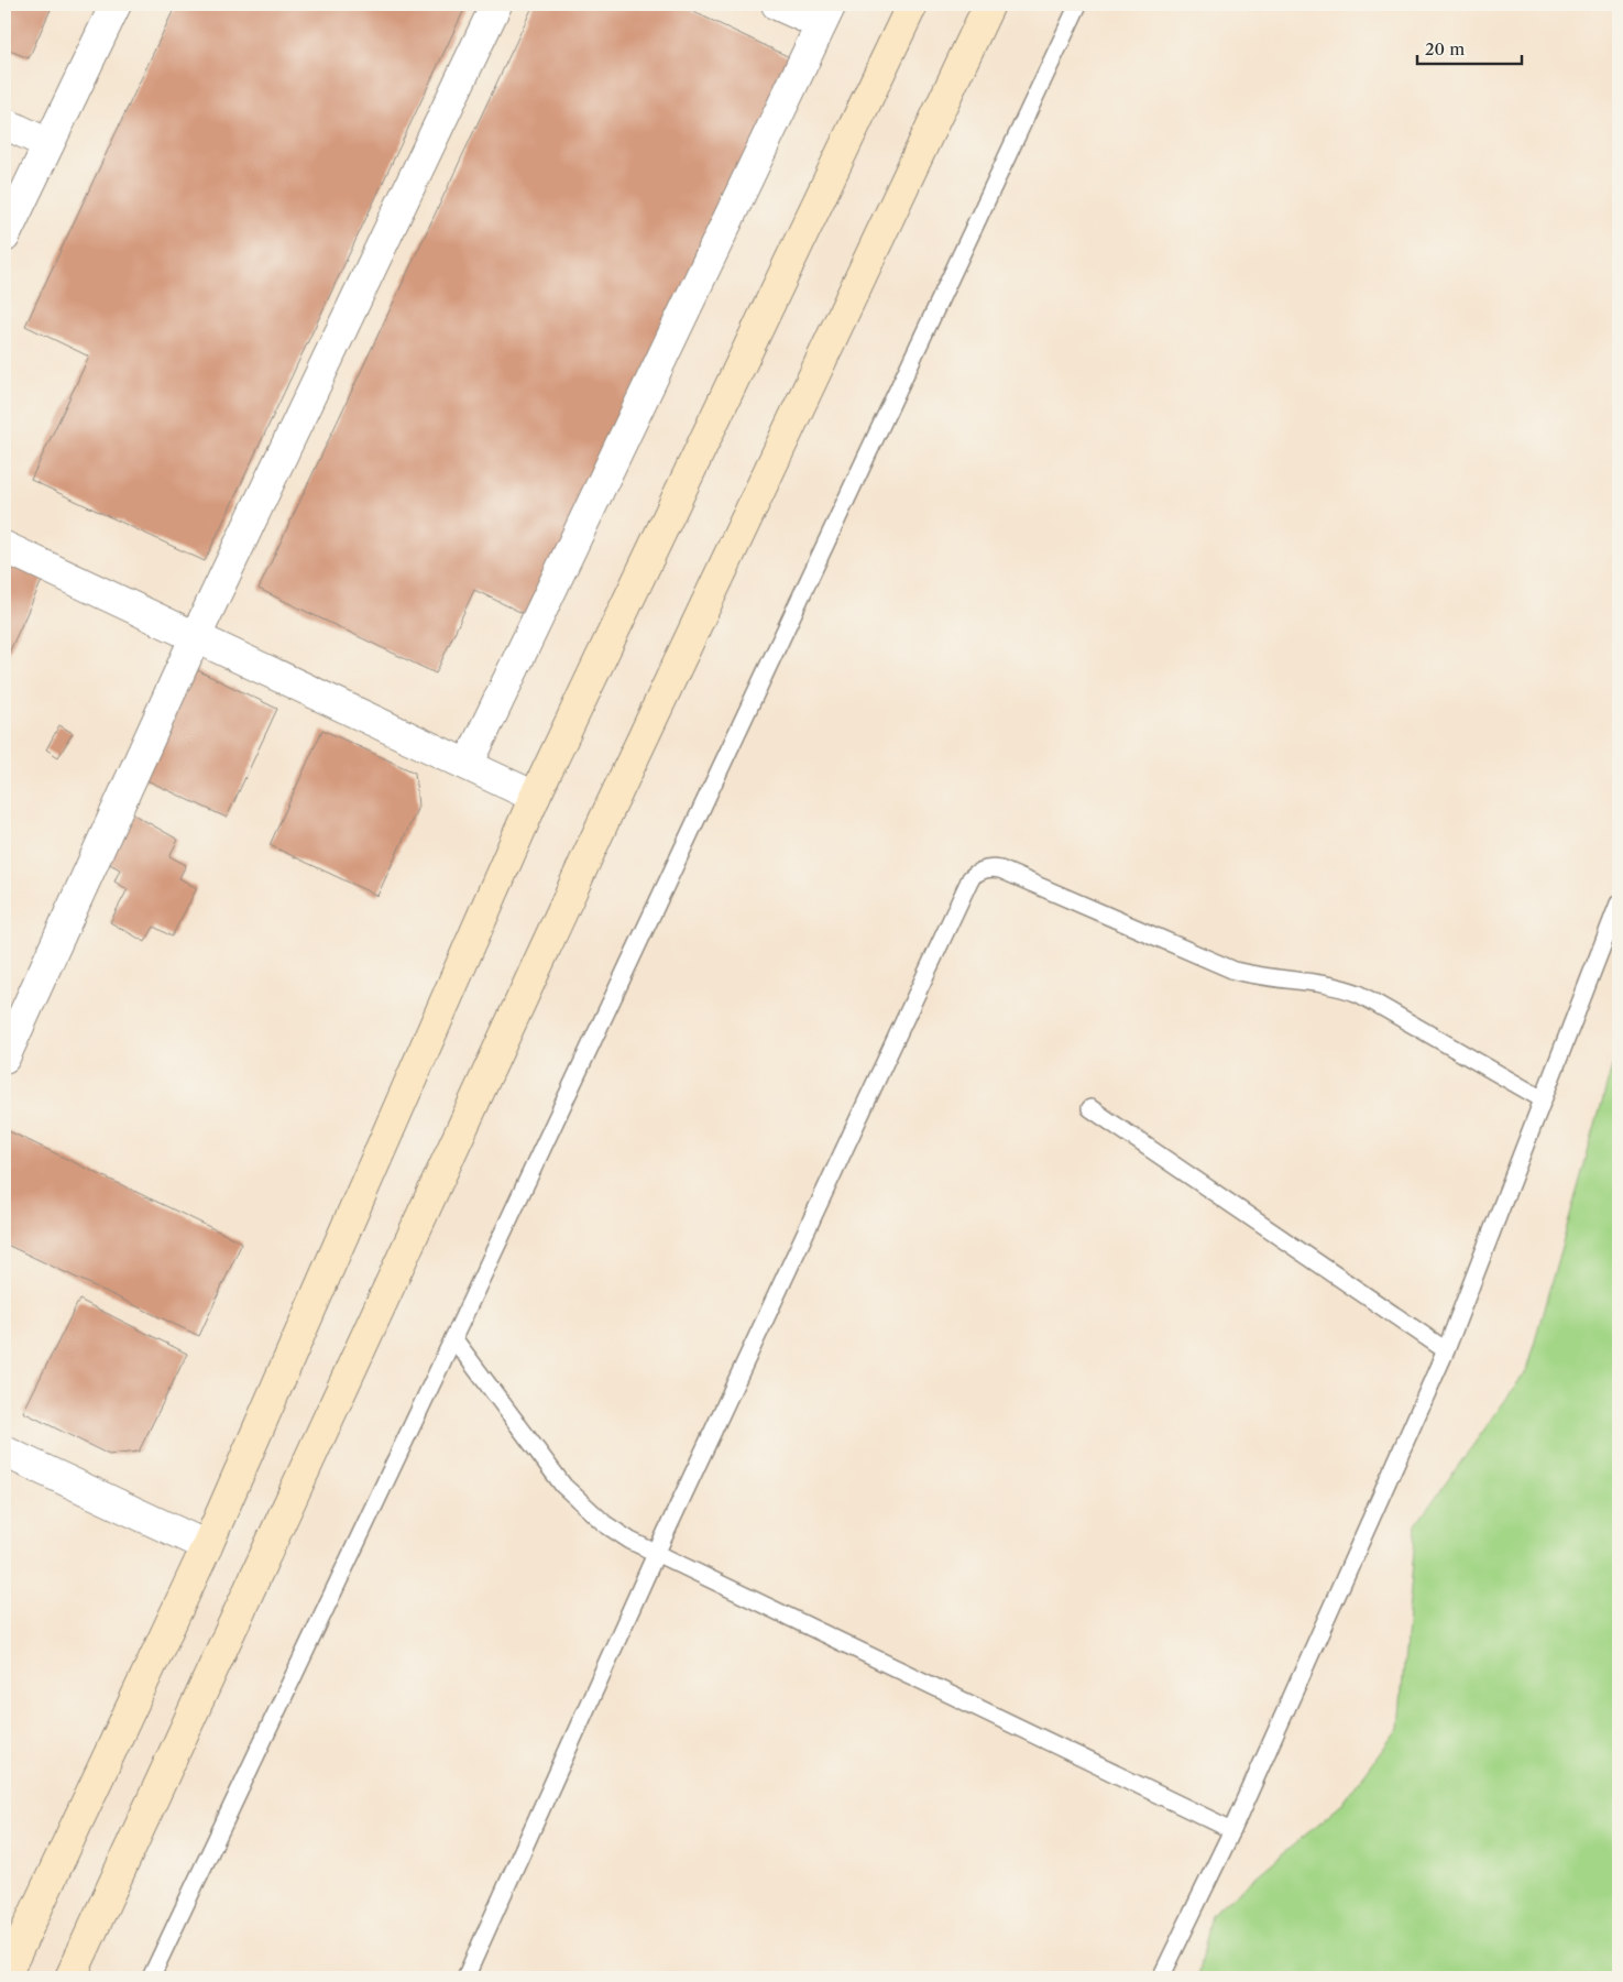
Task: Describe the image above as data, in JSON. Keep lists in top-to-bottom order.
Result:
{
  "scale_bar": "20 m"
}
